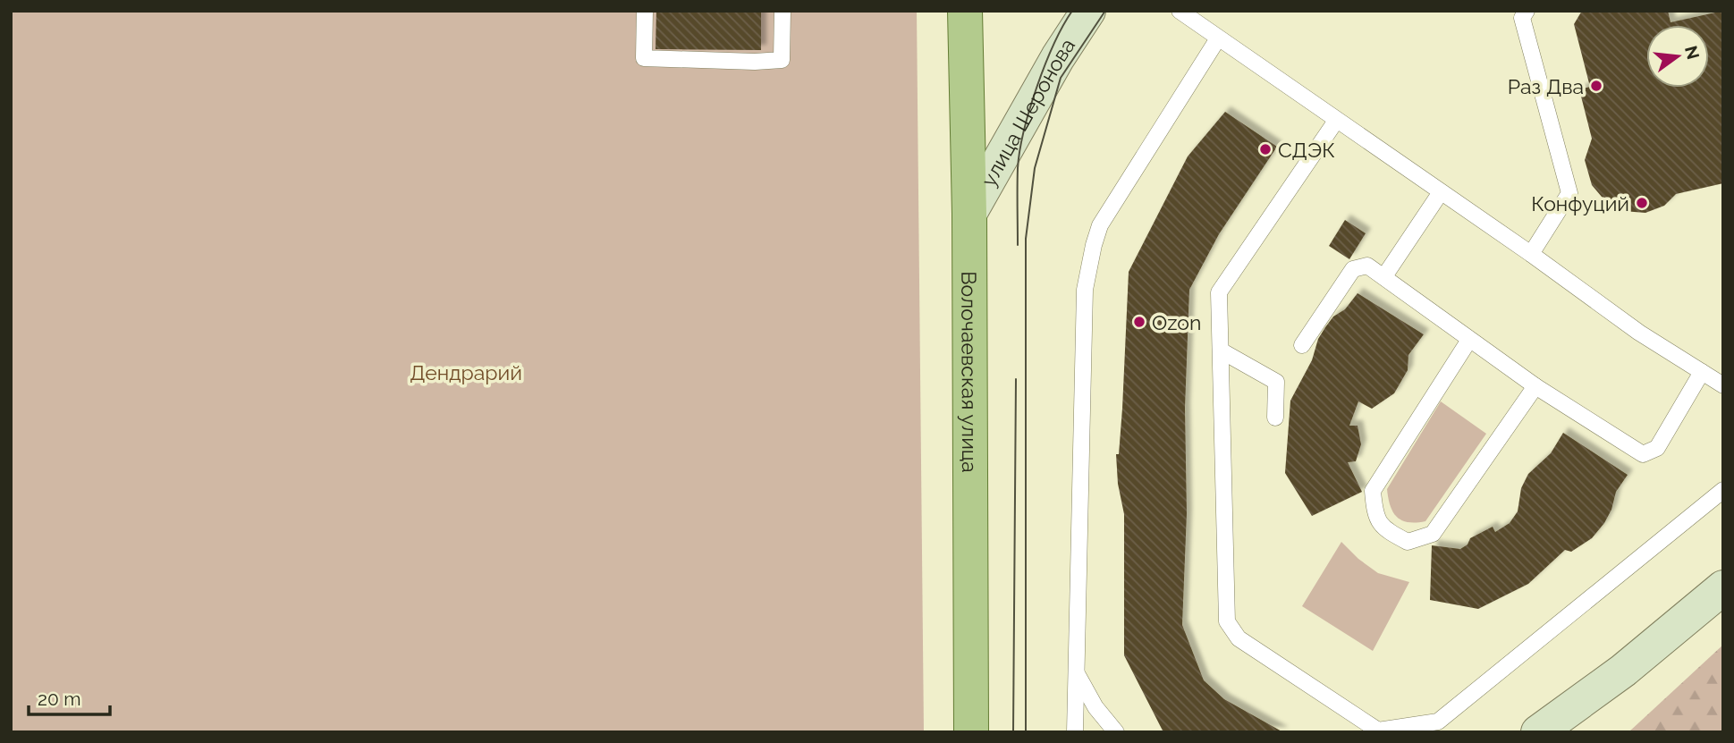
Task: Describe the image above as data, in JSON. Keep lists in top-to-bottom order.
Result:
{
  "streets": {
    "main road": ["улица Шеронова", "Волочаевская улица"]
  },
  "crossings": [
    ["улица Шеронова", "Волочаевская улица"]
  ],
  "parks": ["Дендрарий"],
  "places": [
    "Раз Два",
    "СДЭК",
    "Конфуций",
    "Ozon"
  ],
  "scale_bar": "20 m",
  "north": "right"
}
